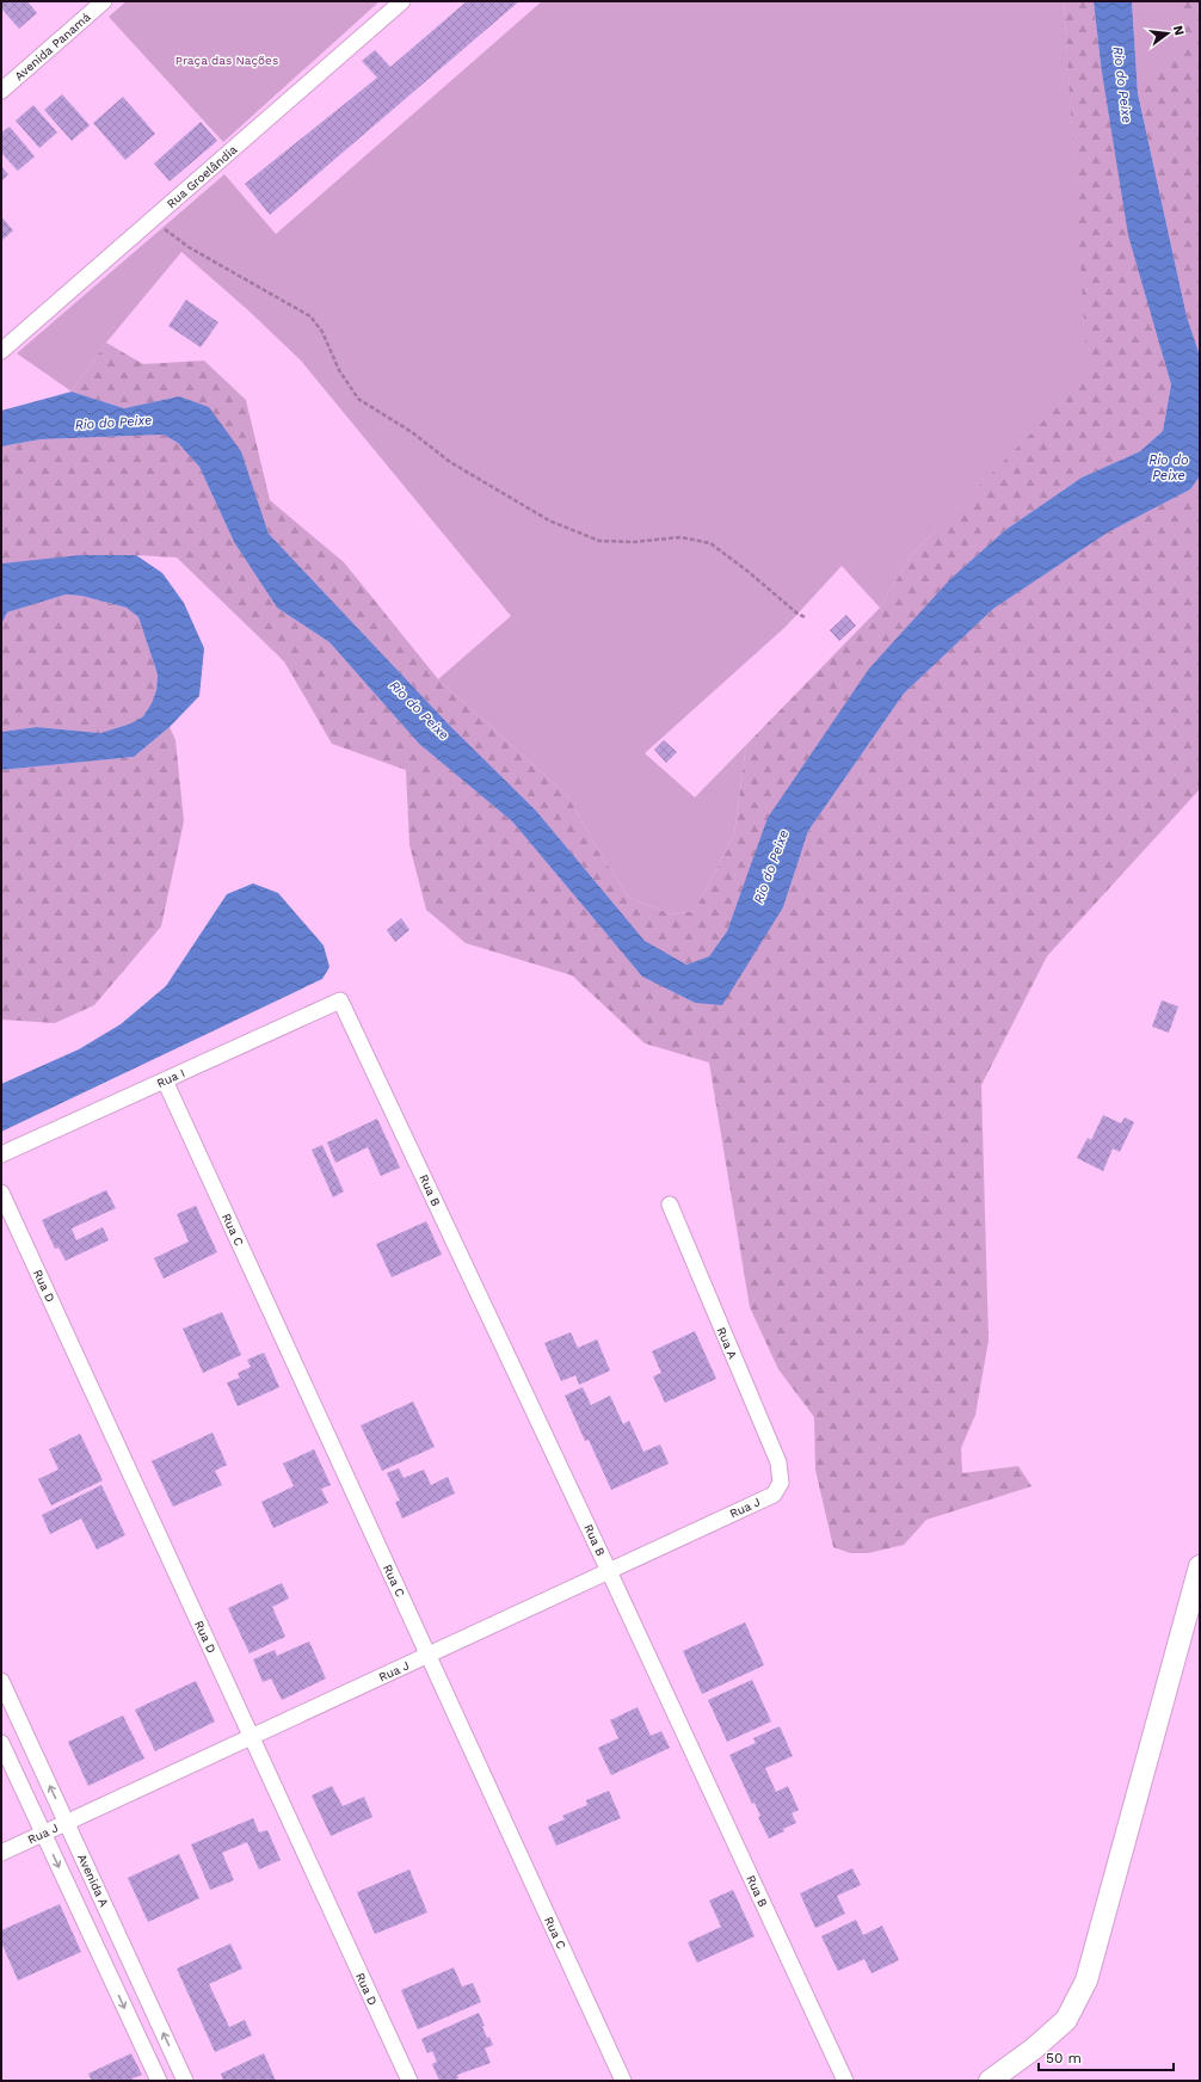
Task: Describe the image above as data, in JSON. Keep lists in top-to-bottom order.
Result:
{
  "streets": {
    "street": [
      "Avenida Panamá",
      "Rua Groelândia",
      "Rua I",
      "Rua B",
      "Rua C",
      "Rua D",
      "Rua A",
      "Rua J",
      "Avenida A"
    ]
  },
  "crossings": [
    ["Rua I", "Rua B"],
    ["Rua I", "Rua C"],
    ["Rua B", "Rua J"],
    ["Rua C", "Rua J"],
    ["Rua D", "Rua J"],
    ["Rua A", "Rua J"],
    ["Rua J", "Avenida A"]
  ],
  "water": ["Rio do Peixe"],
  "parks": ["Praça das Nações"],
  "scale_bar": "50 m",
  "north": "right"
}
